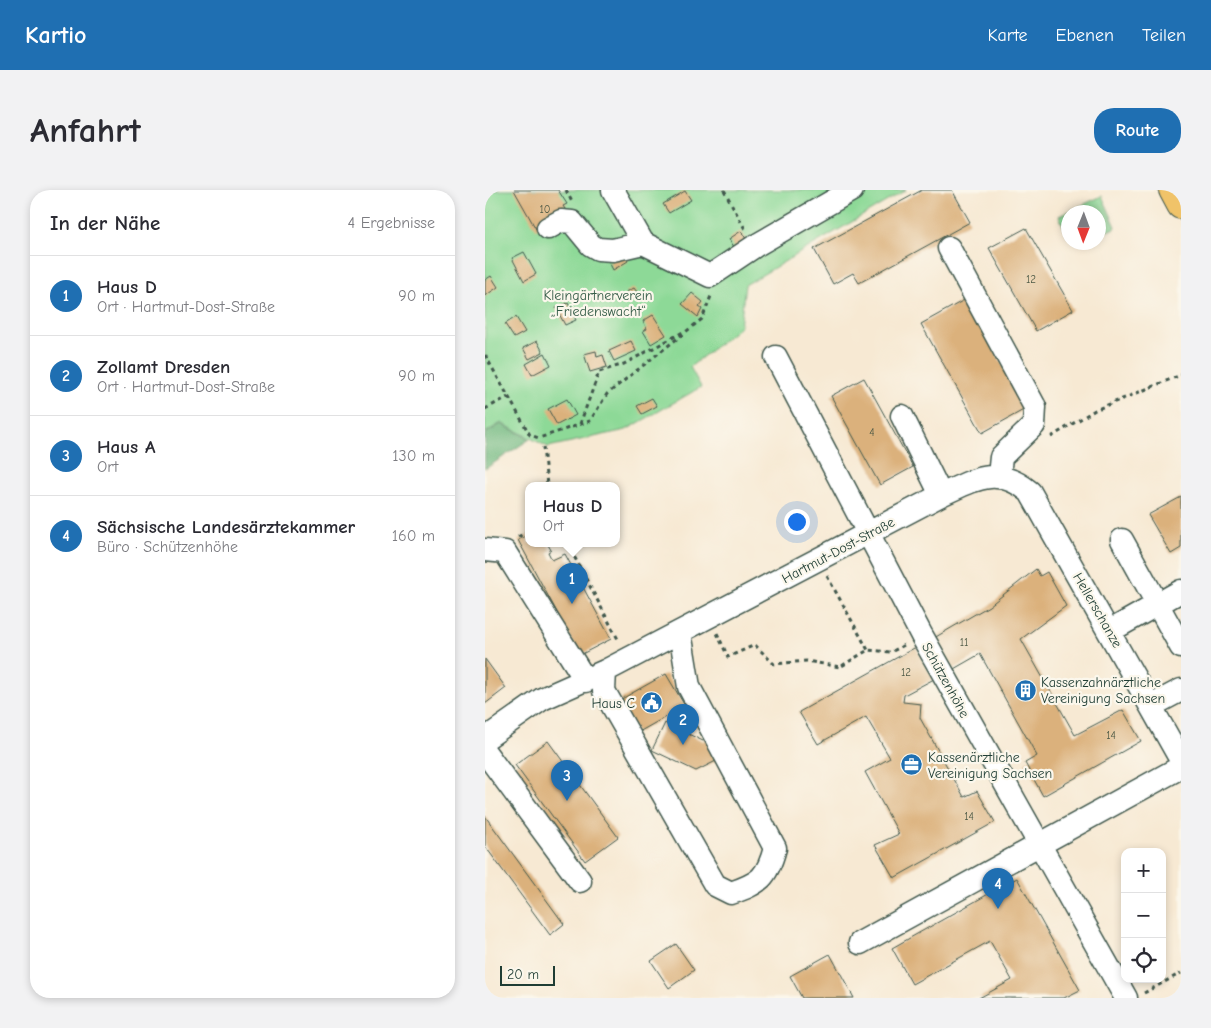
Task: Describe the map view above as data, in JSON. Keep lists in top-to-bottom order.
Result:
{
  "streets": {
    "street": ["Hartmut-Dost-Straße", "Hellerschanze", "Schützenhöhe"]
  },
  "crossings": [
    ["Hartmut-Dost-Straße", "Hellerschanze"],
    ["Hartmut-Dost-Straße", "Schützenhöhe"]
  ],
  "parks": ["Kleingärtnerverein „Friedenswacht“"],
  "places": {
    "building": ["Kassenzahnärztliche Vereinigung Sachsen"],
    "public building": ["Haus C"],
    "office": ["Kassenärztliche Vereinigung Sachsen"]
  },
  "house_numbers": [
    "10",
    "12",
    "4",
    "11",
    "12",
    "14",
    "14"
  ],
  "scale_bar": "20 m",
  "north": "bottom",
  "page": {
    "header": "Kartio",
    "nav": ["Karte", "Ebenen", "Teilen"],
    "buttons": "Route",
    "title": "Anfahrt",
    "heading": ["In der Nähe", "4 Ergebnisse"],
    "list": [
      {
        "mark": "1",
        "name": "Haus D",
        "note": "Ort · Hartmut-Dost-Straße",
        "value": "90 m"
      },
      {
        "mark": "2",
        "name": "Zollamt Dresden",
        "note": "Ort · Hartmut-Dost-Straße",
        "value": "90 m"
      },
      {
        "mark": "3",
        "name": "Haus A",
        "note": "Ort",
        "value": "130 m"
      },
      {
        "mark": "4",
        "name": "Sächsische Landesärztekammer",
        "note": "Büro · Schützenhöhe",
        "value": "160 m"
      }
    ],
    "popup": ["Haus D", "Ort"],
    "pins": [
      "1",
      "2",
      "3",
      "4"
    ],
    "map_buttons": ["+", "−"],
    "scale": "20 m"
  }
}
